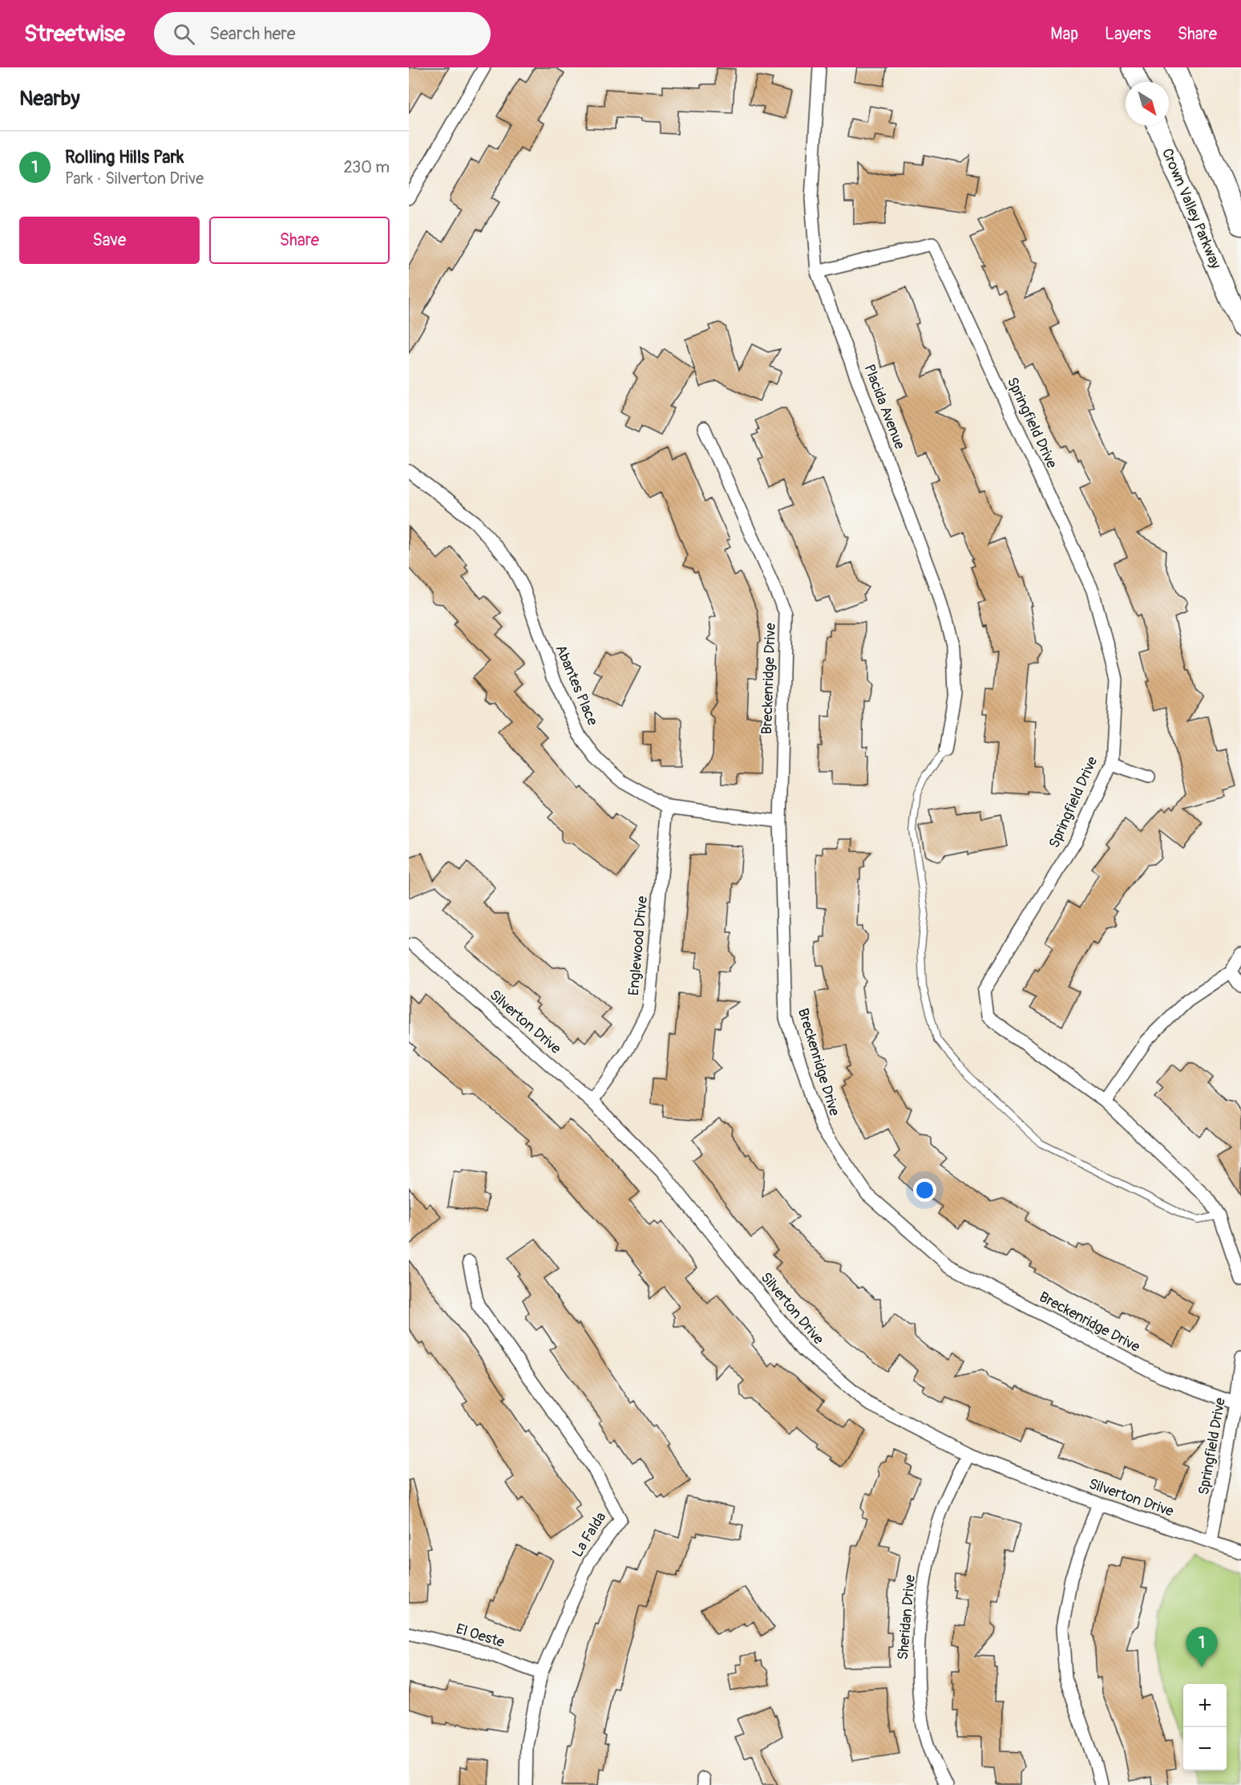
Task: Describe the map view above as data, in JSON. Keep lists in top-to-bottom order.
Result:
{
  "streets": {
    "main road": ["Crown Valley Parkway"],
    "street": [
      "Placida Avenue",
      "Springfield Drive",
      "Breckenridge Drive",
      "Abantes Place",
      "Englewood Drive",
      "Silverton Drive",
      "La Falda",
      "Sheridan Drive",
      "El Oeste"
    ]
  },
  "crossings": [
    ["Placida Avenue", "Springfield Drive"],
    ["Springfield Drive", "Breckenridge Drive"],
    ["Springfield Drive", "Silverton Drive"],
    ["Breckenridge Drive", "Abantes Place"],
    ["Abantes Place", "Englewood Drive"],
    ["Englewood Drive", "Silverton Drive"],
    ["Silverton Drive", "Sheridan Drive"],
    ["La Falda", "El Oeste"]
  ],
  "north": "bottom right",
  "page": {
    "header": "Streetwise",
    "search": "Search here",
    "nav": ["Map", "Layers", "Share"],
    "heading": "Nearby",
    "list": [
      {
        "mark": "1",
        "name": "Rolling Hills Park",
        "note": "Park · Silverton Drive",
        "value": "230 m"
      }
    ],
    "buttons": ["Save", "Share"],
    "pins": "1",
    "map_buttons": ["+", "−"]
  }
}
